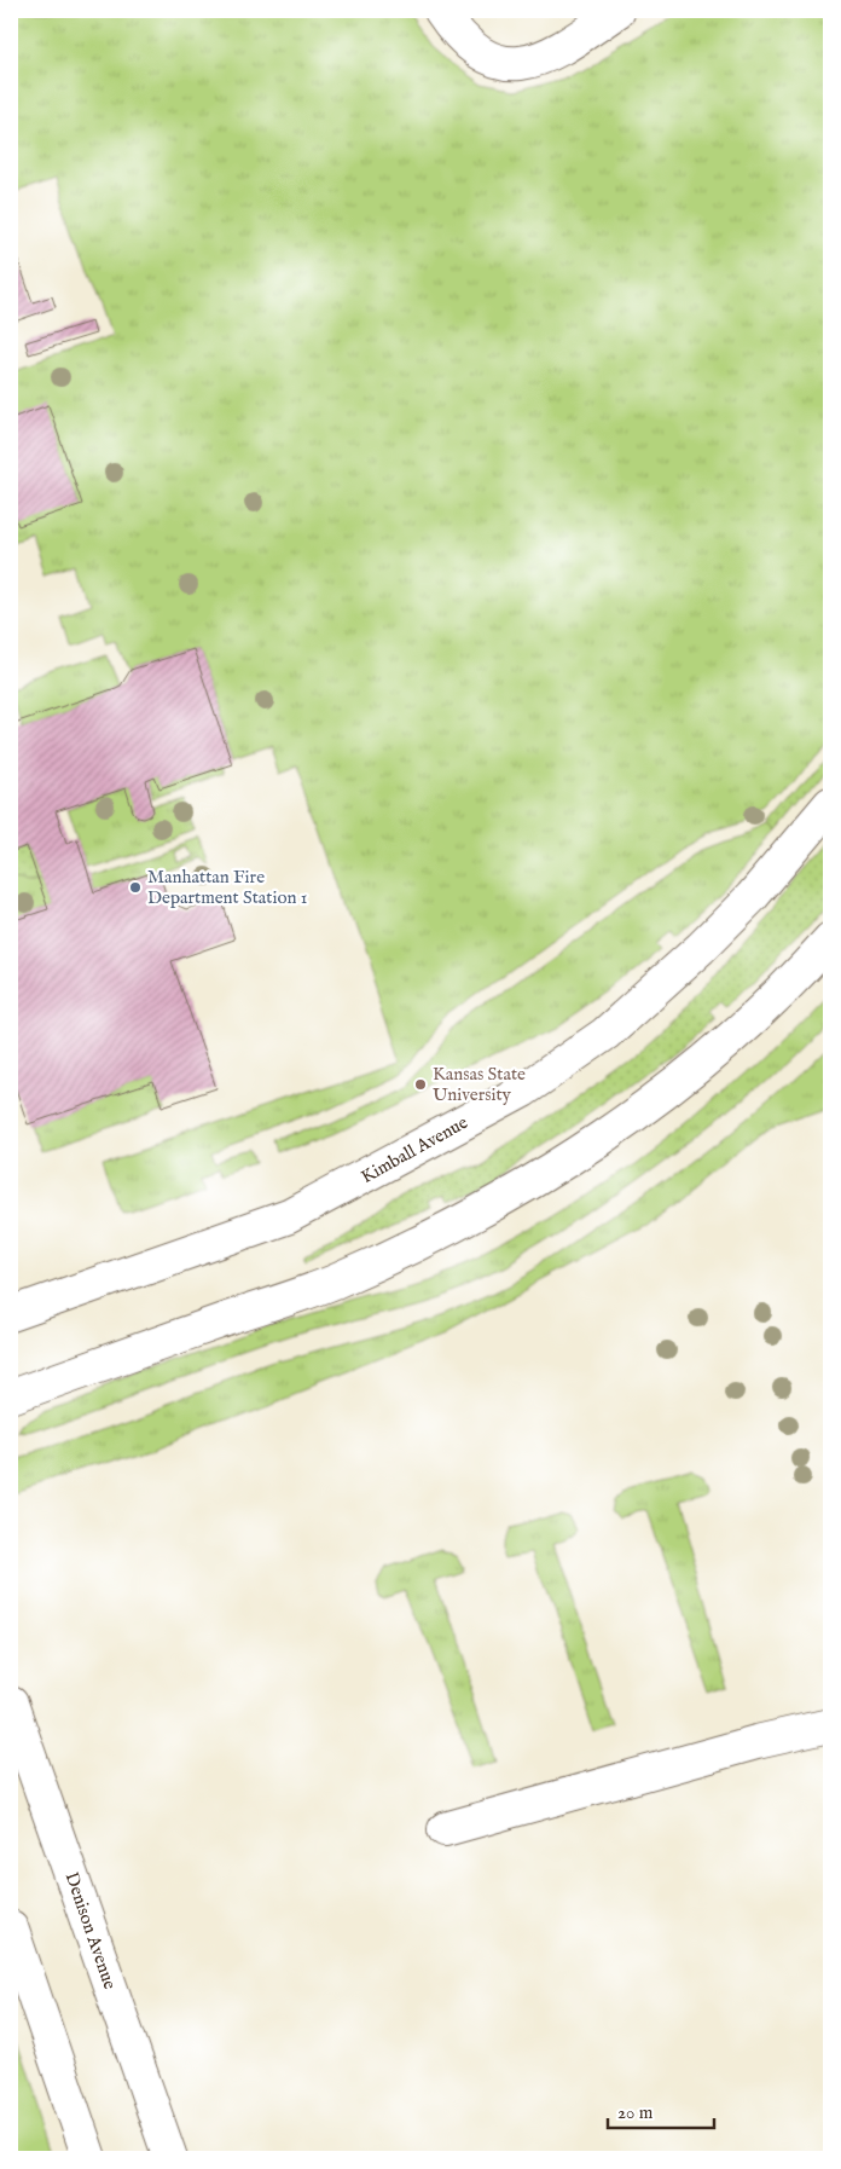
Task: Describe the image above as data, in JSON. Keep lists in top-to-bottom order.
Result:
{
  "streets": {
    "main road": ["Kimball Avenue", "Denison Avenue"]
  },
  "places": ["Manhattan Fire Department Station 1", "Kansas State University"],
  "scale_bar": "20 m"
}
